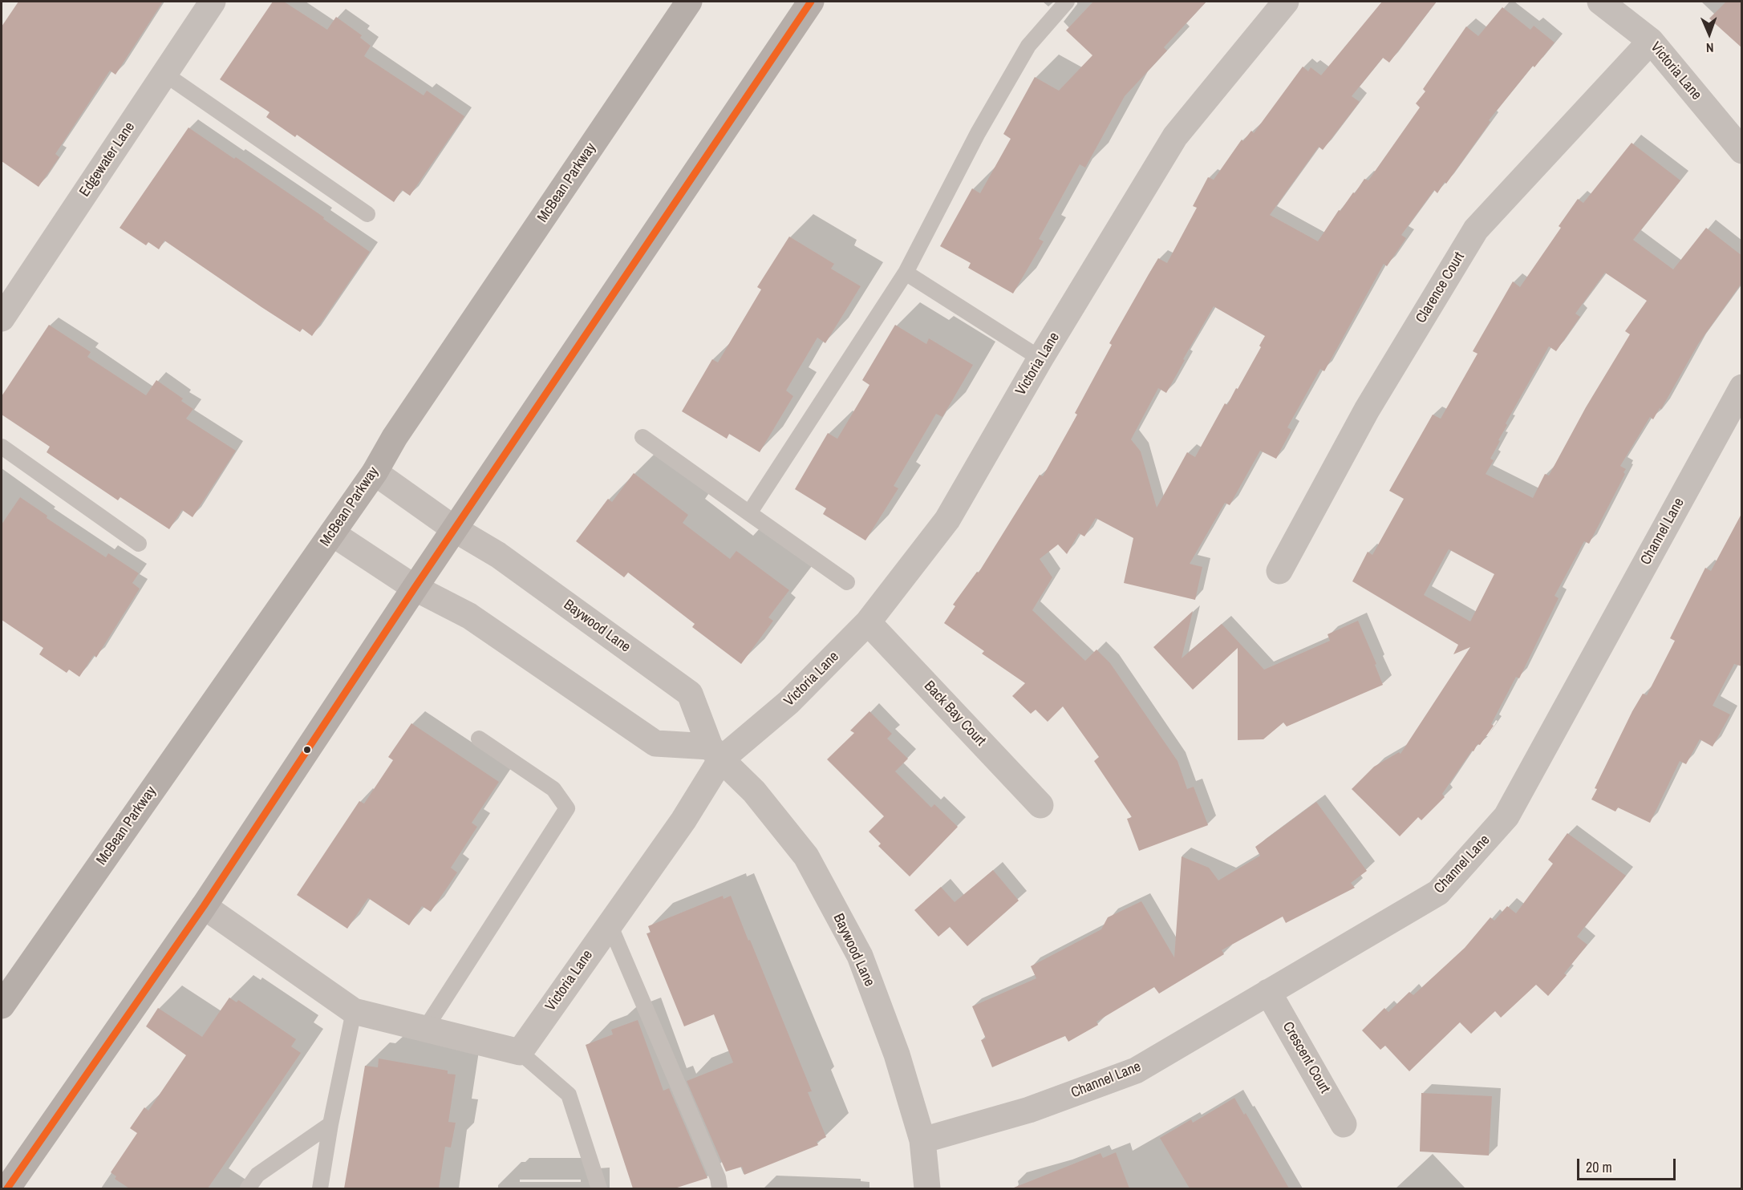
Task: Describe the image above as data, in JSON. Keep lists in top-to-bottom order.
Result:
{
  "streets": {
    "main road": ["McBean Parkway"],
    "street": [
      "Victoria Lane",
      "Edgewater Lane",
      "Clarence Court",
      "Channel Lane",
      "Baywood Lane",
      "Back Bay Court",
      "Crescent Court"
    ]
  },
  "crossings": [
    ["Victoria Lane", "Clarence Court"],
    ["Victoria Lane", "Baywood Lane"],
    ["Victoria Lane", "Back Bay Court"],
    ["McBean Parkway", "Baywood Lane"],
    ["Channel Lane", "Baywood Lane"],
    ["Channel Lane", "Crescent Court"]
  ],
  "scale_bar": "20 m",
  "north": "bottom"
}
